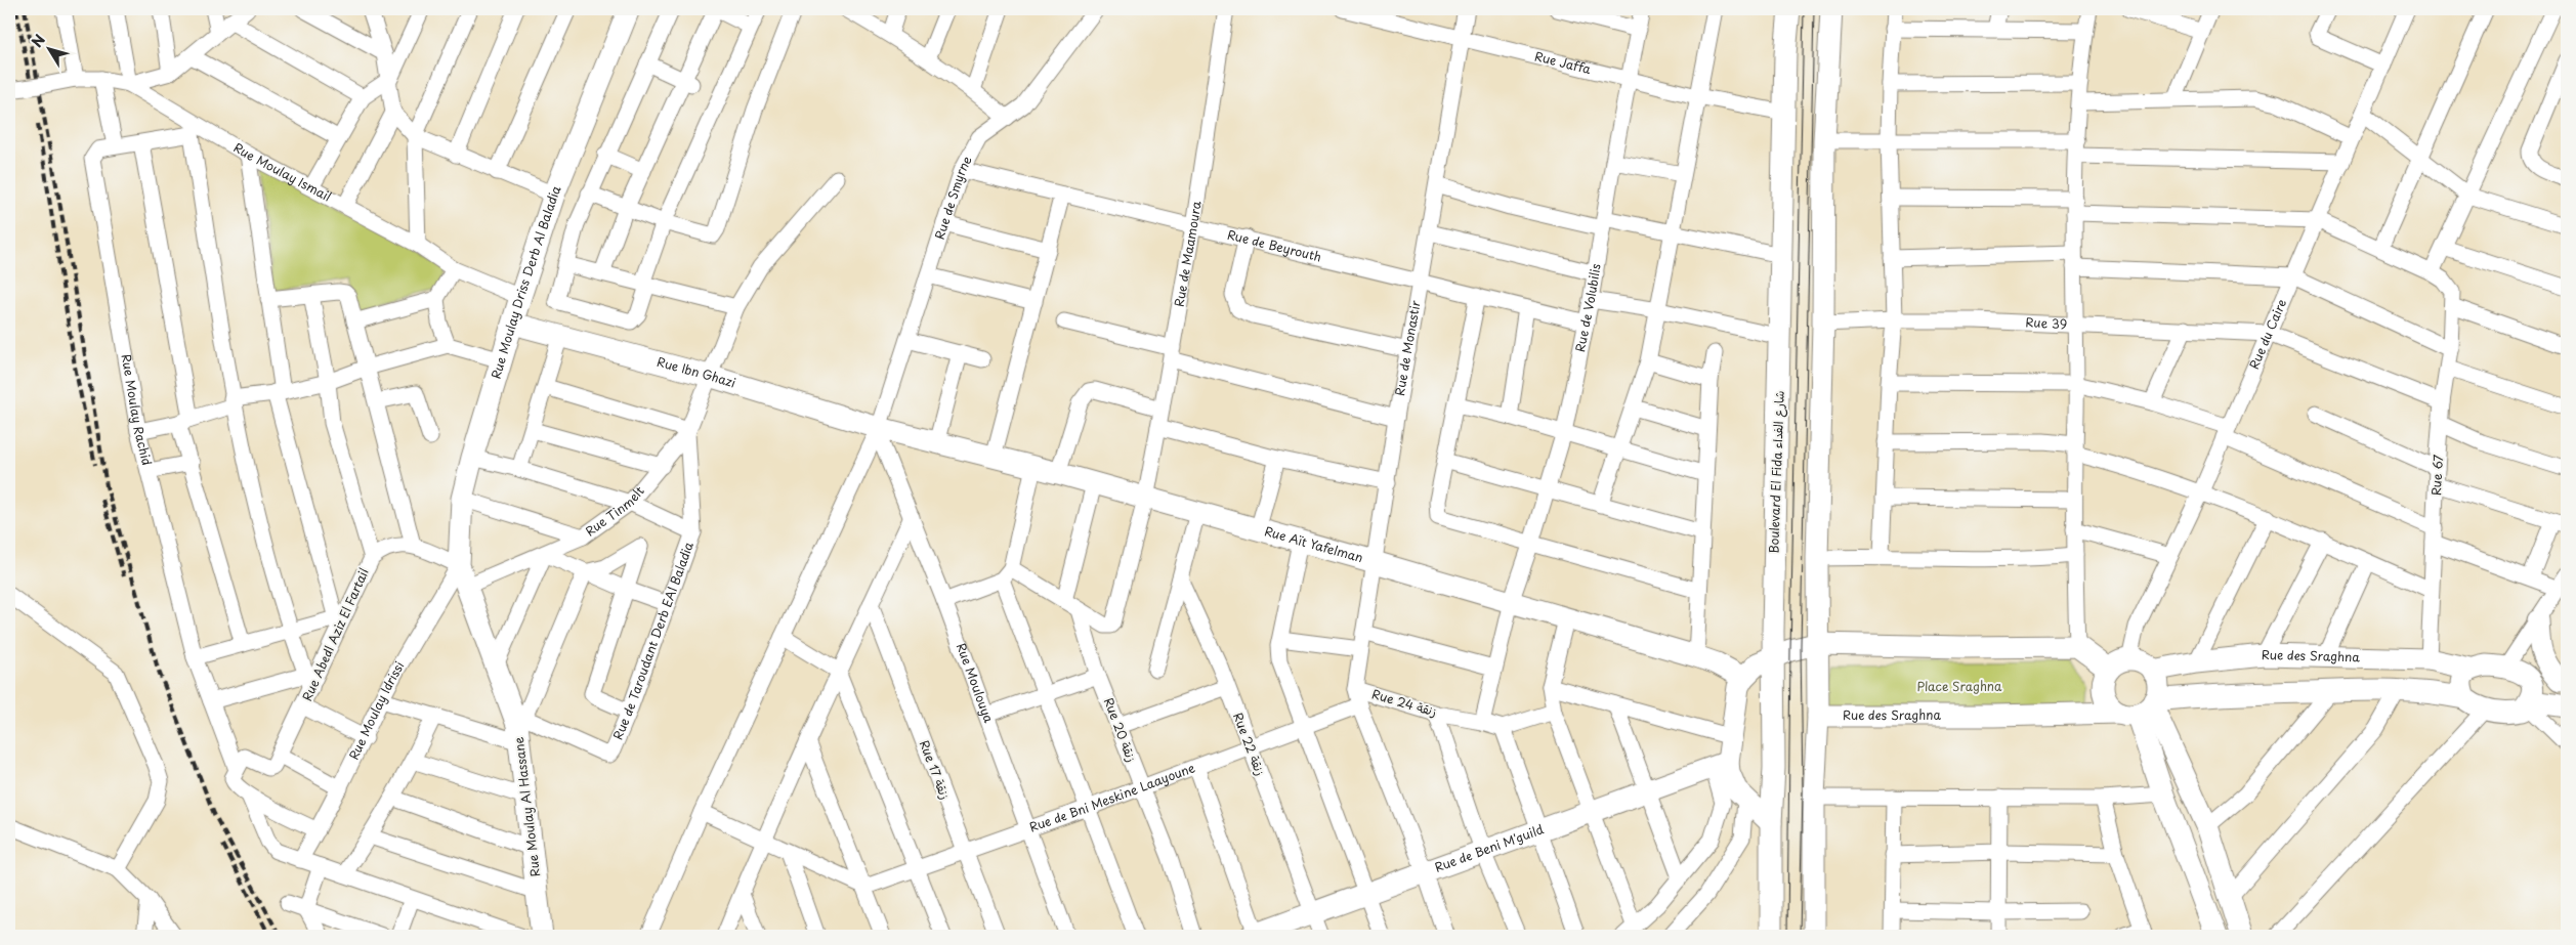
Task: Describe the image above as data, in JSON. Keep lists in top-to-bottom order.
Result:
{
  "streets": {
    "street": [
      "Rue Jaffa",
      "Rue Moulay Ismail",
      "Rue de Smyrne",
      "Rue de Beyrouth",
      "Rue de Maamoura",
      "Rue Moulay Driss Derb Al Baladia",
      "Rue de Volubilis",
      "Rue 39",
      "Rue du Caire",
      "Rue de Monastir",
      "Rue Ibn Ghazi",
      "Rue Moulay Rachid",
      "Boulevard El Fida شارع الفداء",
      "Rue 67",
      "Rue Tinmelt",
      "Rue Aït Yafelman",
      "Rue Abedl Aziz El Fartail",
      "Rue de Taroudant Derb EAl Baladia",
      "Rue des Sraghna",
      "Rue Moulouya",
      "Rue 24 زنقة",
      "Rue Moulay Idrissi",
      "Rue 20 زنقة",
      "Rue 22 زنقة",
      "Rue 17 زنقة",
      "Rue de Bni Meskine Laayoune",
      "Rue Moulay Al Hassane",
      "Rue de Beni M'guild"
    ]
  },
  "crossings": [
    ["Rue Jaffa", "Rue de Volubilis"],
    ["Rue Jaffa", "Rue de Monastir"],
    ["Rue Jaffa", "Boulevard El Fida شارع الفداء"],
    ["Rue Moulay Ismail", "Rue Moulay Driss Derb Al Baladia"],
    ["Rue de Smyrne", "Rue de Beyrouth"],
    ["Rue de Smyrne", "Rue Ibn Ghazi"],
    ["Rue de Smyrne", "Rue Aït Yafelman"],
    ["Rue de Smyrne", "Rue Moulouya"],
    ["Rue de Beyrouth", "Rue de Maamoura"],
    ["Rue de Beyrouth", "Rue de Volubilis"],
    ["Rue de Beyrouth", "Rue de Monastir"],
    ["Rue de Maamoura", "Rue Aït Yafelman"],
    ["Rue de Maamoura", "Rue 20 زنقة"],
    ["Rue Moulay Driss Derb Al Baladia", "Rue Ibn Ghazi"],
    ["Rue Moulay Driss Derb Al Baladia", "Rue Moulay Idrissi"],
    ["Rue Moulay Driss Derb Al Baladia", "Rue Moulay Al Hassane"],
    ["Rue de Volubilis", "Rue Aït Yafelman"],
    ["Rue de Volubilis", "Rue 24 زنقة"],
    ["Rue 39", "Rue du Caire"],
    ["Rue 39", "Rue 67"],
    ["Rue du Caire", "Rue des Sraghna"],
    ["Rue de Monastir", "Rue Aït Yafelman"],
    ["Rue de Monastir", "Rue 24 زنقة"],
    ["Rue Ibn Ghazi", "Rue Tinmelt"],
    ["Rue Ibn Ghazi", "Rue Aït Yafelman"],
    ["Rue Ibn Ghazi", "Rue Moulouya"],
    ["Rue 67", "Rue des Sraghna"],
    ["Rue Tinmelt", "Rue de Taroudant Derb EAl Baladia"],
    ["Rue Tinmelt", "Rue Moulay Al Hassane"],
    ["Rue Aït Yafelman", "Rue Moulouya"],
    ["Rue de Taroudant Derb EAl Baladia", "Rue Moulay Al Hassane"],
    ["Rue Moulouya", "Rue de Bni Meskine Laayoune"],
    ["Rue 24 زنقة", "Rue de Bni Meskine Laayoune"],
    ["Rue 24 زنقة", "Rue de Beni M'guild"],
    ["Rue Moulay Idrissi", "Rue Moulay Al Hassane"],
    ["Rue 20 زنقة", "Rue de Bni Meskine Laayoune"],
    ["Rue 22 زنقة", "Rue de Bni Meskine Laayoune"],
    ["Rue 22 زنقة", "Rue de Beni M'guild"],
    ["Rue 17 زنقة", "Rue de Bni Meskine Laayoune"]
  ],
  "parks": ["Place Sraghna"],
  "north": "top left"
}
